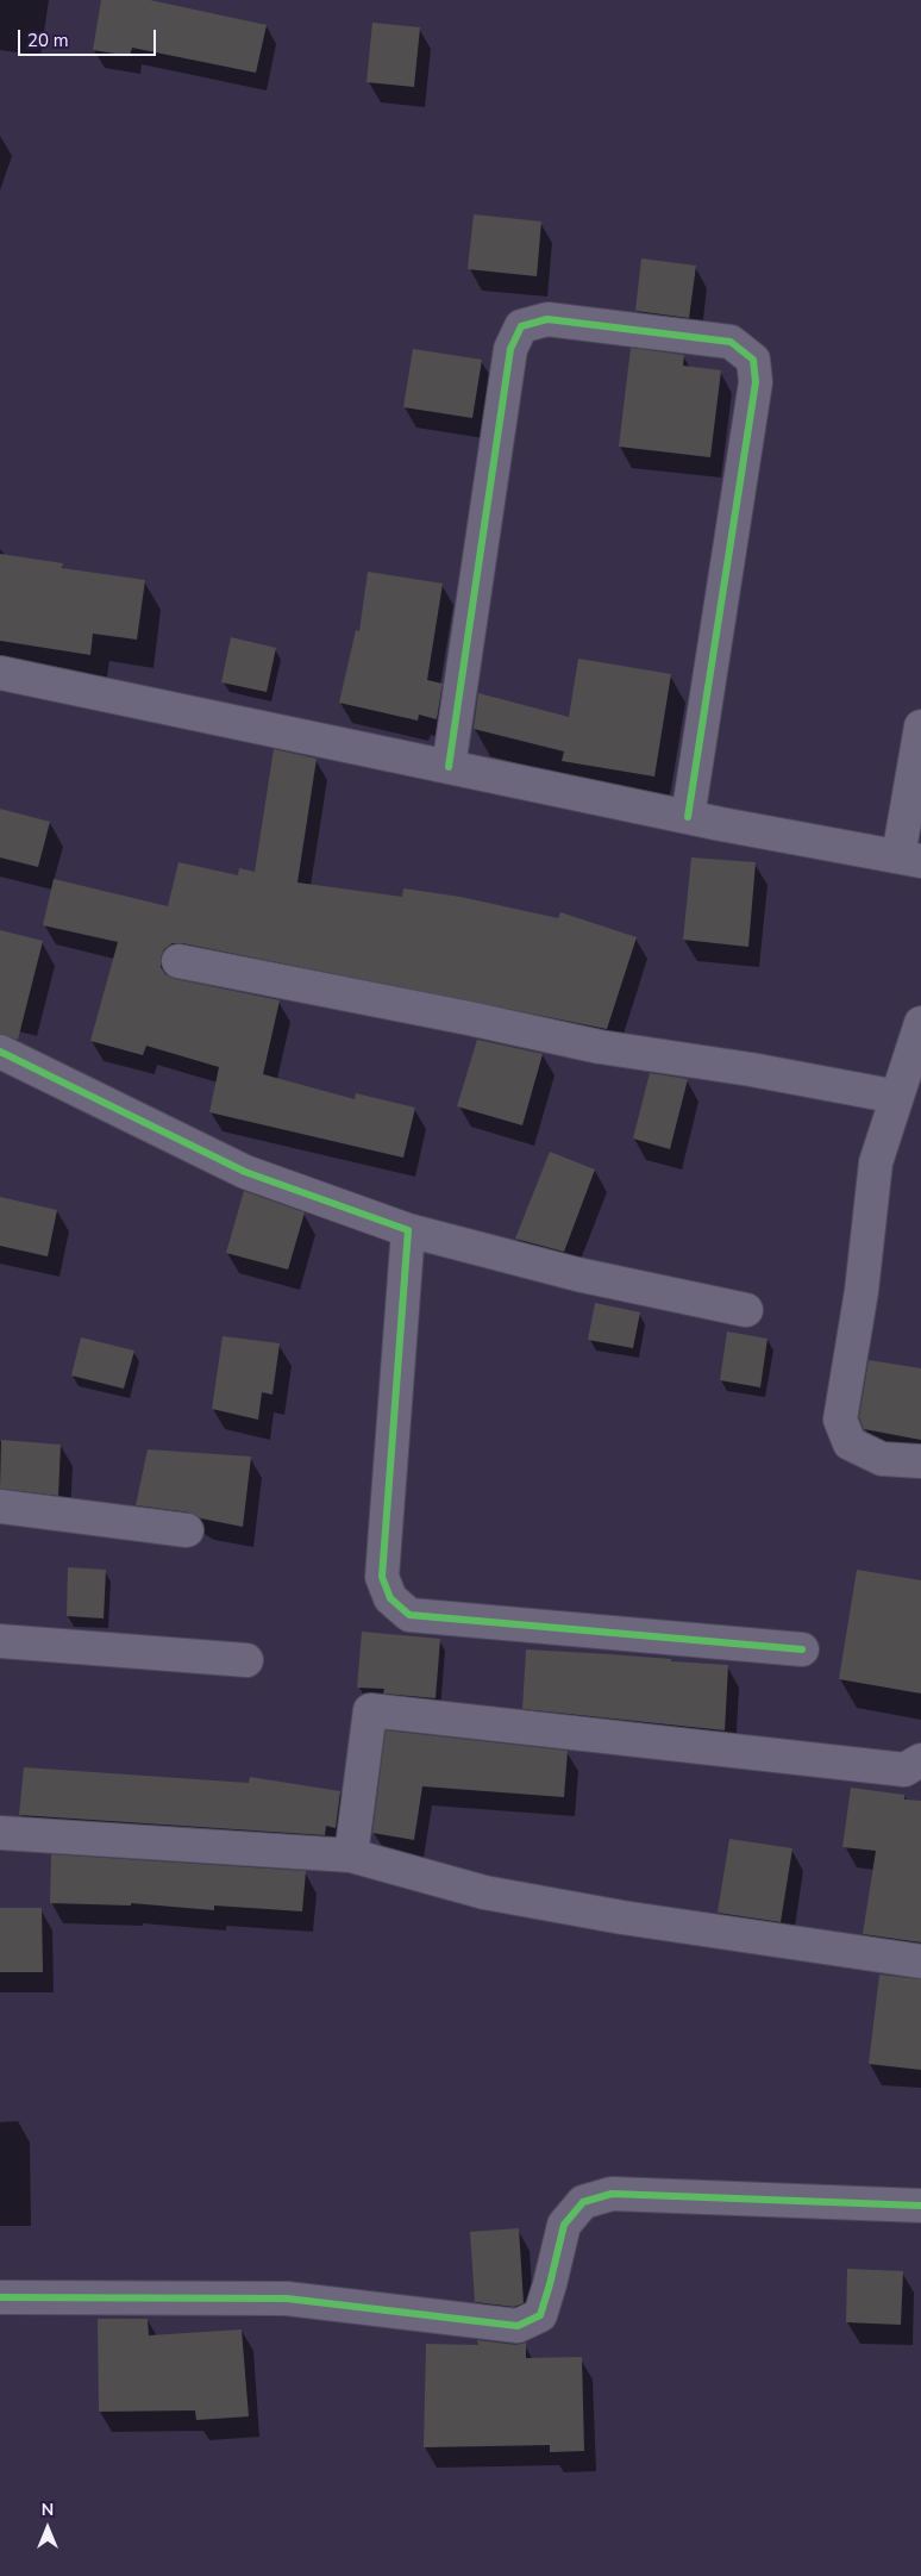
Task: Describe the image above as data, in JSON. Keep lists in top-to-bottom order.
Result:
{
  "scale_bar": "20 m",
  "north": "top"
}
